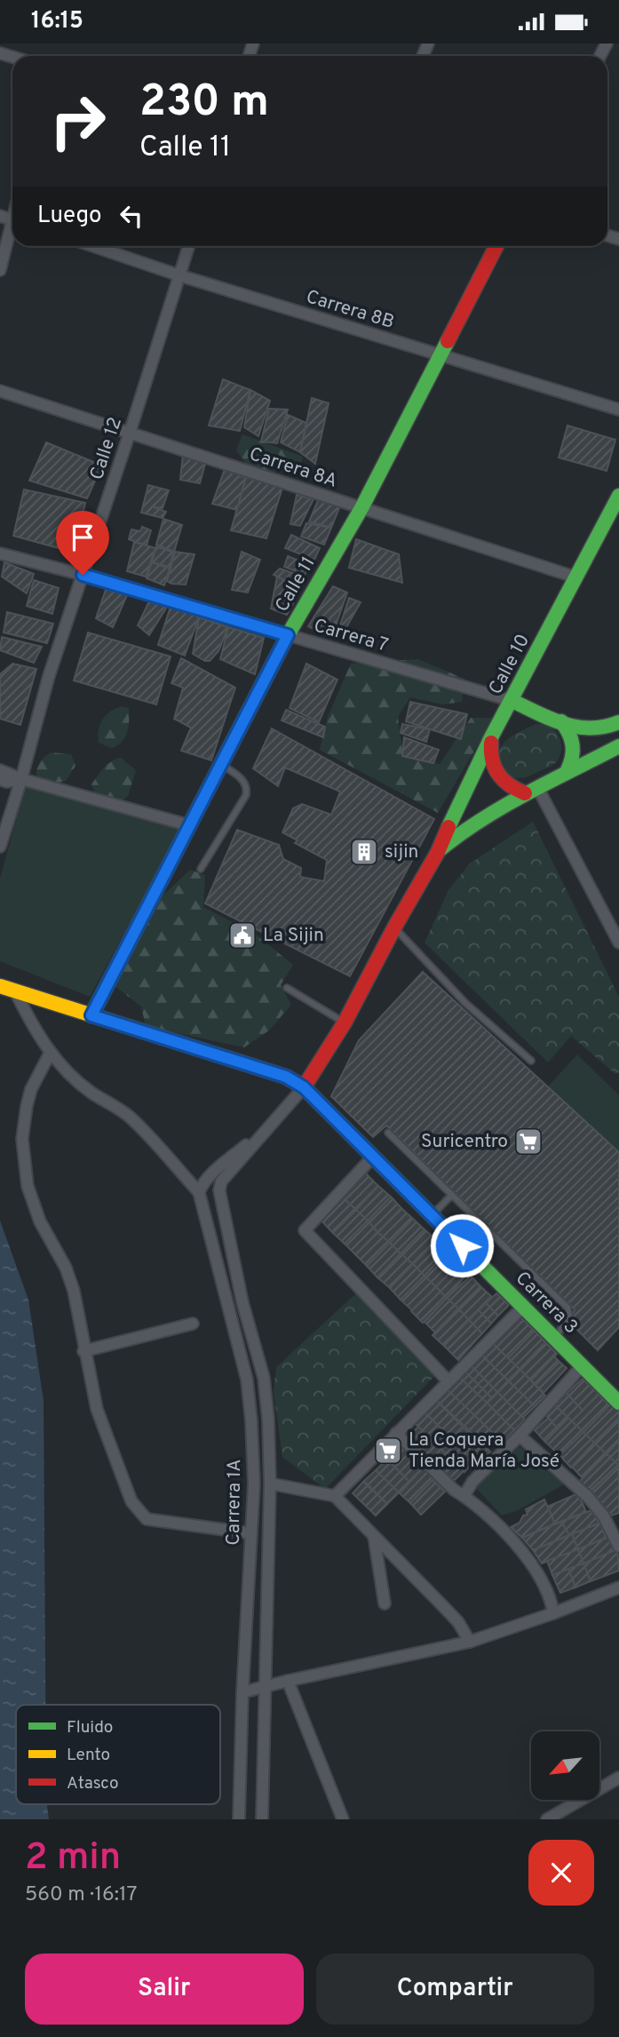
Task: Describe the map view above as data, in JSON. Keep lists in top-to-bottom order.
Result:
{
  "streets": {
    "street": [
      "Carrera 8B",
      "Calle 12",
      "Carrera 8A",
      "Calle 11",
      "Carrera 7",
      "Calle 10",
      "Carrera 3",
      "Carrera 1A"
    ]
  },
  "crossings": [
    ["Carrera 8B", "Calle 12"],
    ["Carrera 8B", "Calle 11"],
    ["Calle 12", "Carrera 8A"],
    ["Calle 12", "Carrera 7"],
    ["Carrera 8A", "Calle 11"],
    ["Carrera 8A", "Calle 10"],
    ["Calle 11", "Carrera 7"],
    ["Calle 11", "Carrera 3"],
    ["Carrera 7", "Calle 10"],
    ["Calle 10", "Carrera 3"],
    ["Calle 10", "Carrera 1A"],
    ["Carrera 3", "Carrera 1A"]
  ],
  "places": {
    "building": ["sijin"],
    "public building": ["La Sijin"],
    "supermarket": ["Suricentro", "La Coquera Tienda María José"]
  },
  "legend": ["Fluido", "Lento", "Atasco"],
  "north": "bottom left",
  "page": {
    "status": "16:15",
    "turn": ["230 m", "Calle 11"],
    "then": "Luego",
    "heading": ["2 min", "560 m · 16:17"],
    "buttons": ["Salir", "Compartir"]
  }
}
